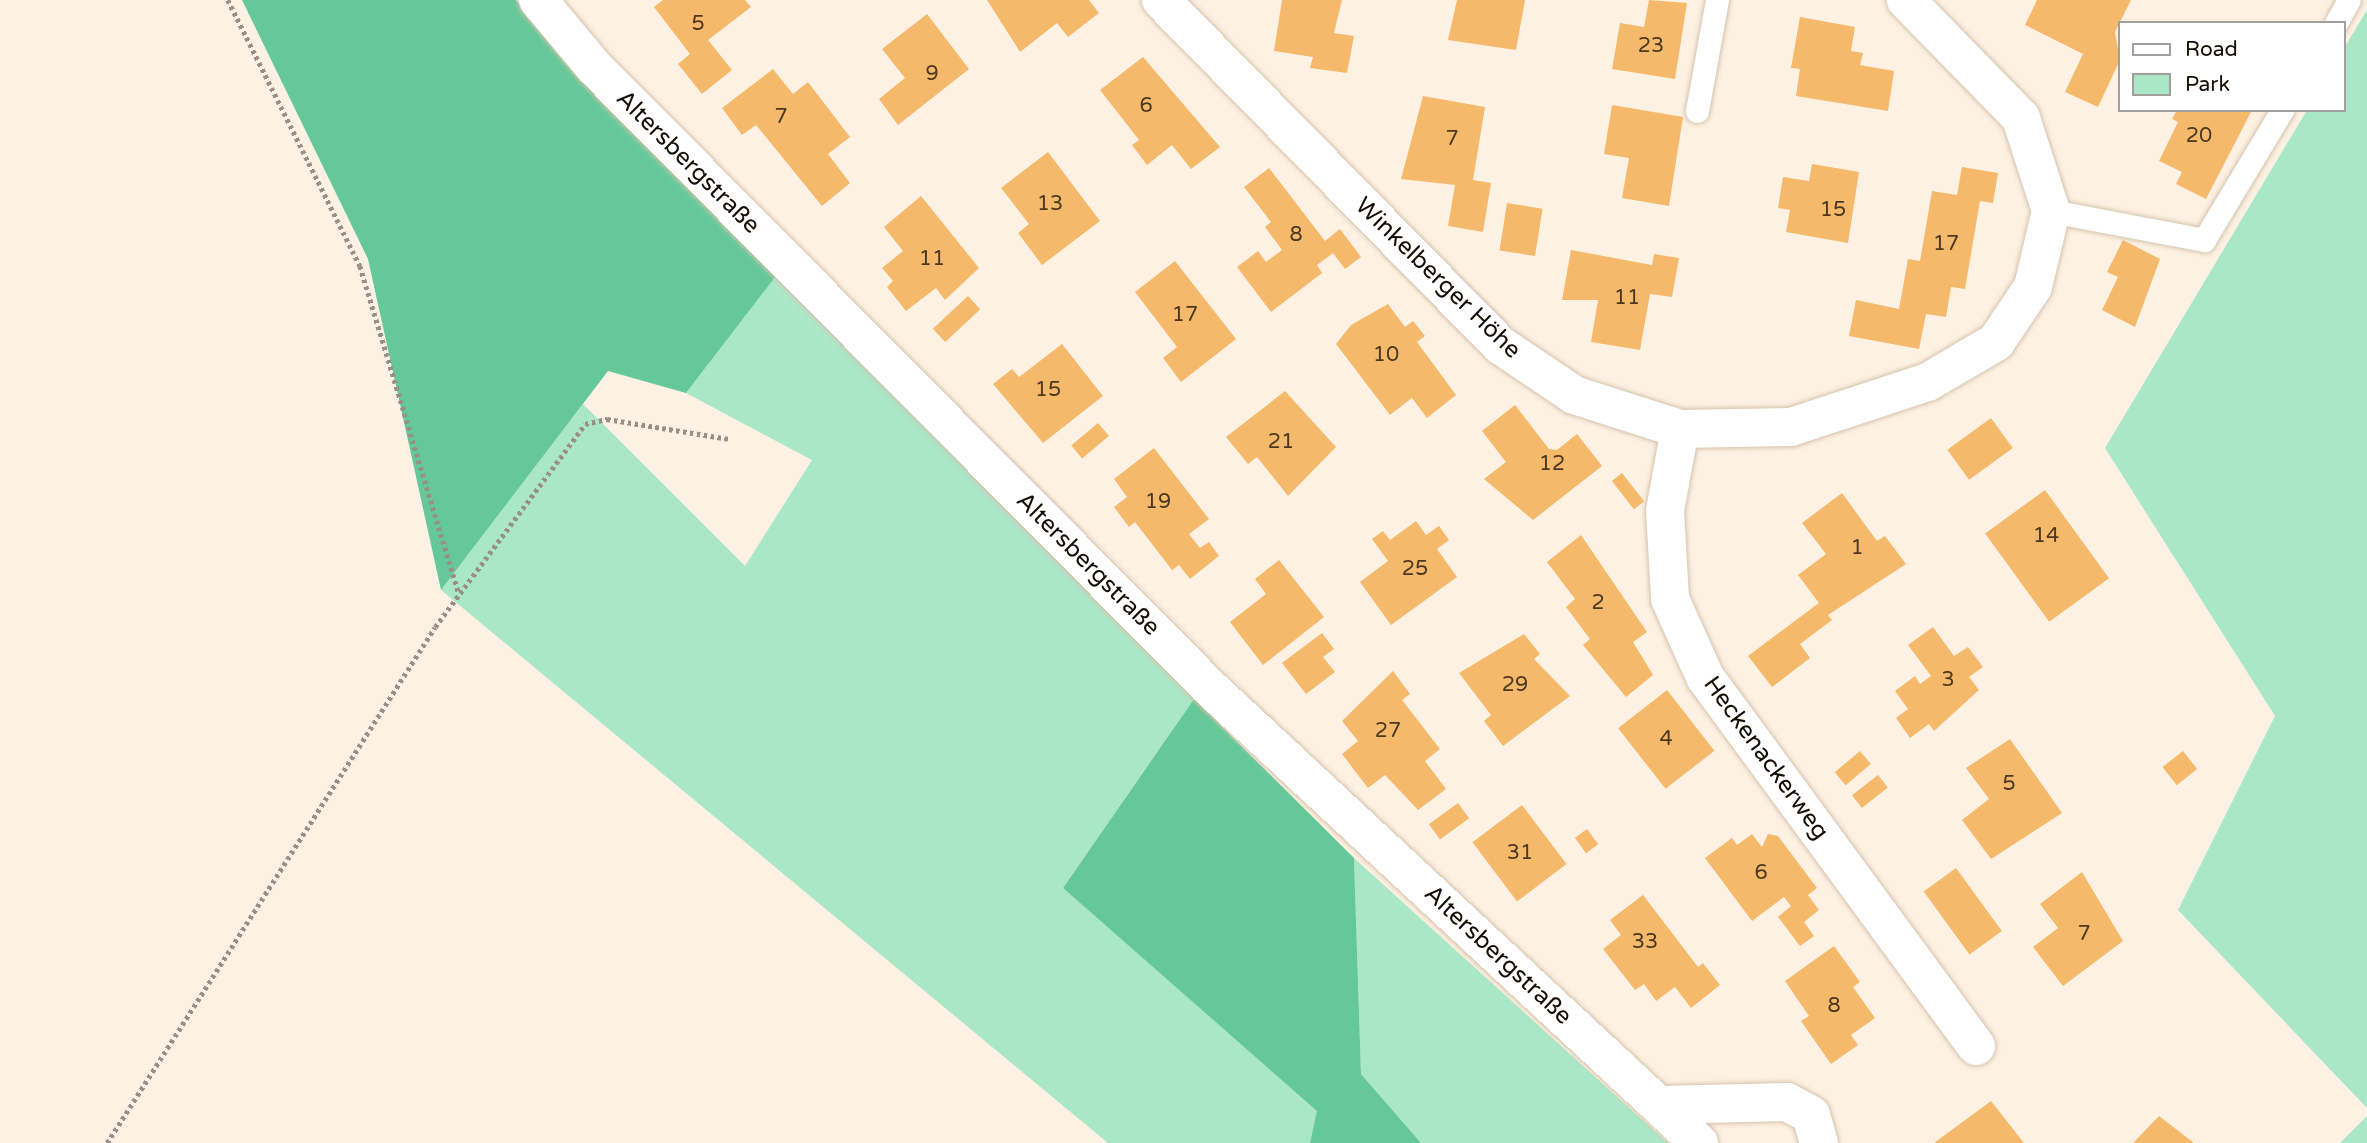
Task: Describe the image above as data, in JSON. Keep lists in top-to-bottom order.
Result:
{
  "streets": {
    "street": ["Altersbergstraße", "Winkelberger Höhe", "Heckenackerweg"]
  },
  "crossings": [
    ["Winkelberger Höhe", "Heckenackerweg"]
  ],
  "house_numbers": [
    "5",
    "23",
    "9",
    "6",
    "7",
    "20",
    "7",
    "13",
    "15",
    "8",
    "17",
    "11",
    "11",
    "17",
    "10",
    "15",
    "21",
    "12",
    "19",
    "14",
    "1",
    "25",
    "2",
    "3",
    "29",
    "27",
    "4",
    "5",
    "31",
    "6",
    "7",
    "33",
    "8"
  ],
  "legend": ["Road", "Park"]
}
